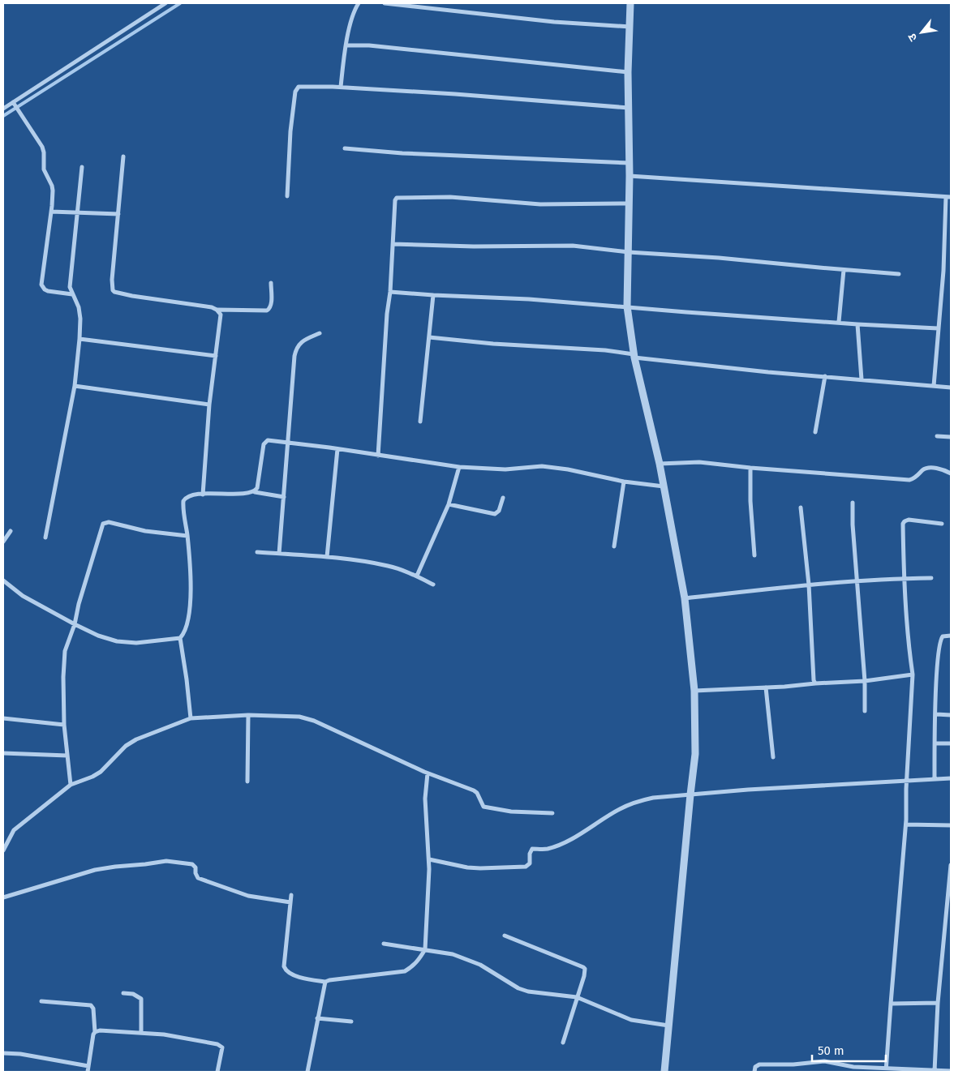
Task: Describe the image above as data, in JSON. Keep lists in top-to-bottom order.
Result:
{
  "scale_bar": "50 m",
  "north": "bottom left"
}
